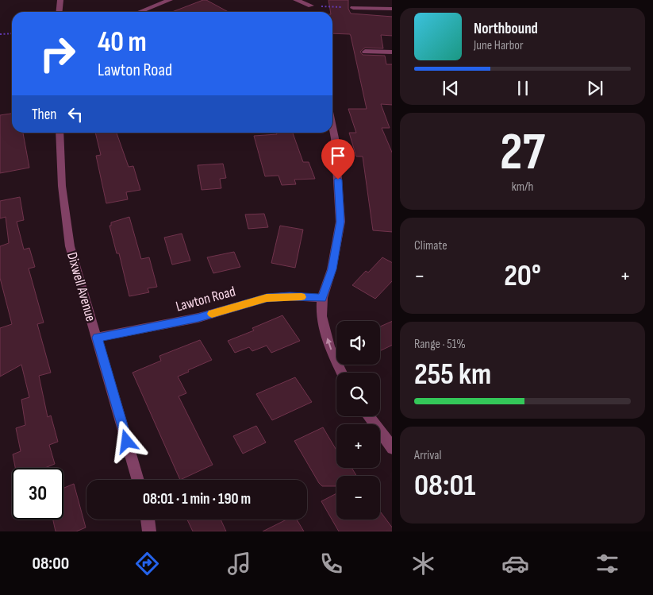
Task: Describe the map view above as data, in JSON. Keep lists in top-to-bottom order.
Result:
{
  "streets": {
    "street": ["Dixwell Avenue", "Lawton Road"]
  },
  "crossings": [
    ["Dixwell Avenue", "Lawton Road"]
  ],
  "page": {
    "turn": ["40 m", "Lawton Road"],
    "song": ["Northbound", "June Harbor"],
    "then": "Then",
    "tile": [
      ["27", "km/h"],
      "Climate",
      ["Range · 51%", "255 km"],
      ["Arrival", "08:01"]
    ],
    "heat": ["−", "20°", "+"],
    "map_buttons": ["+", "−"],
    "limit": "30",
    "trip": "08:01 · 1 min · 190 m",
    "tabs": "08:00"
  }
}
